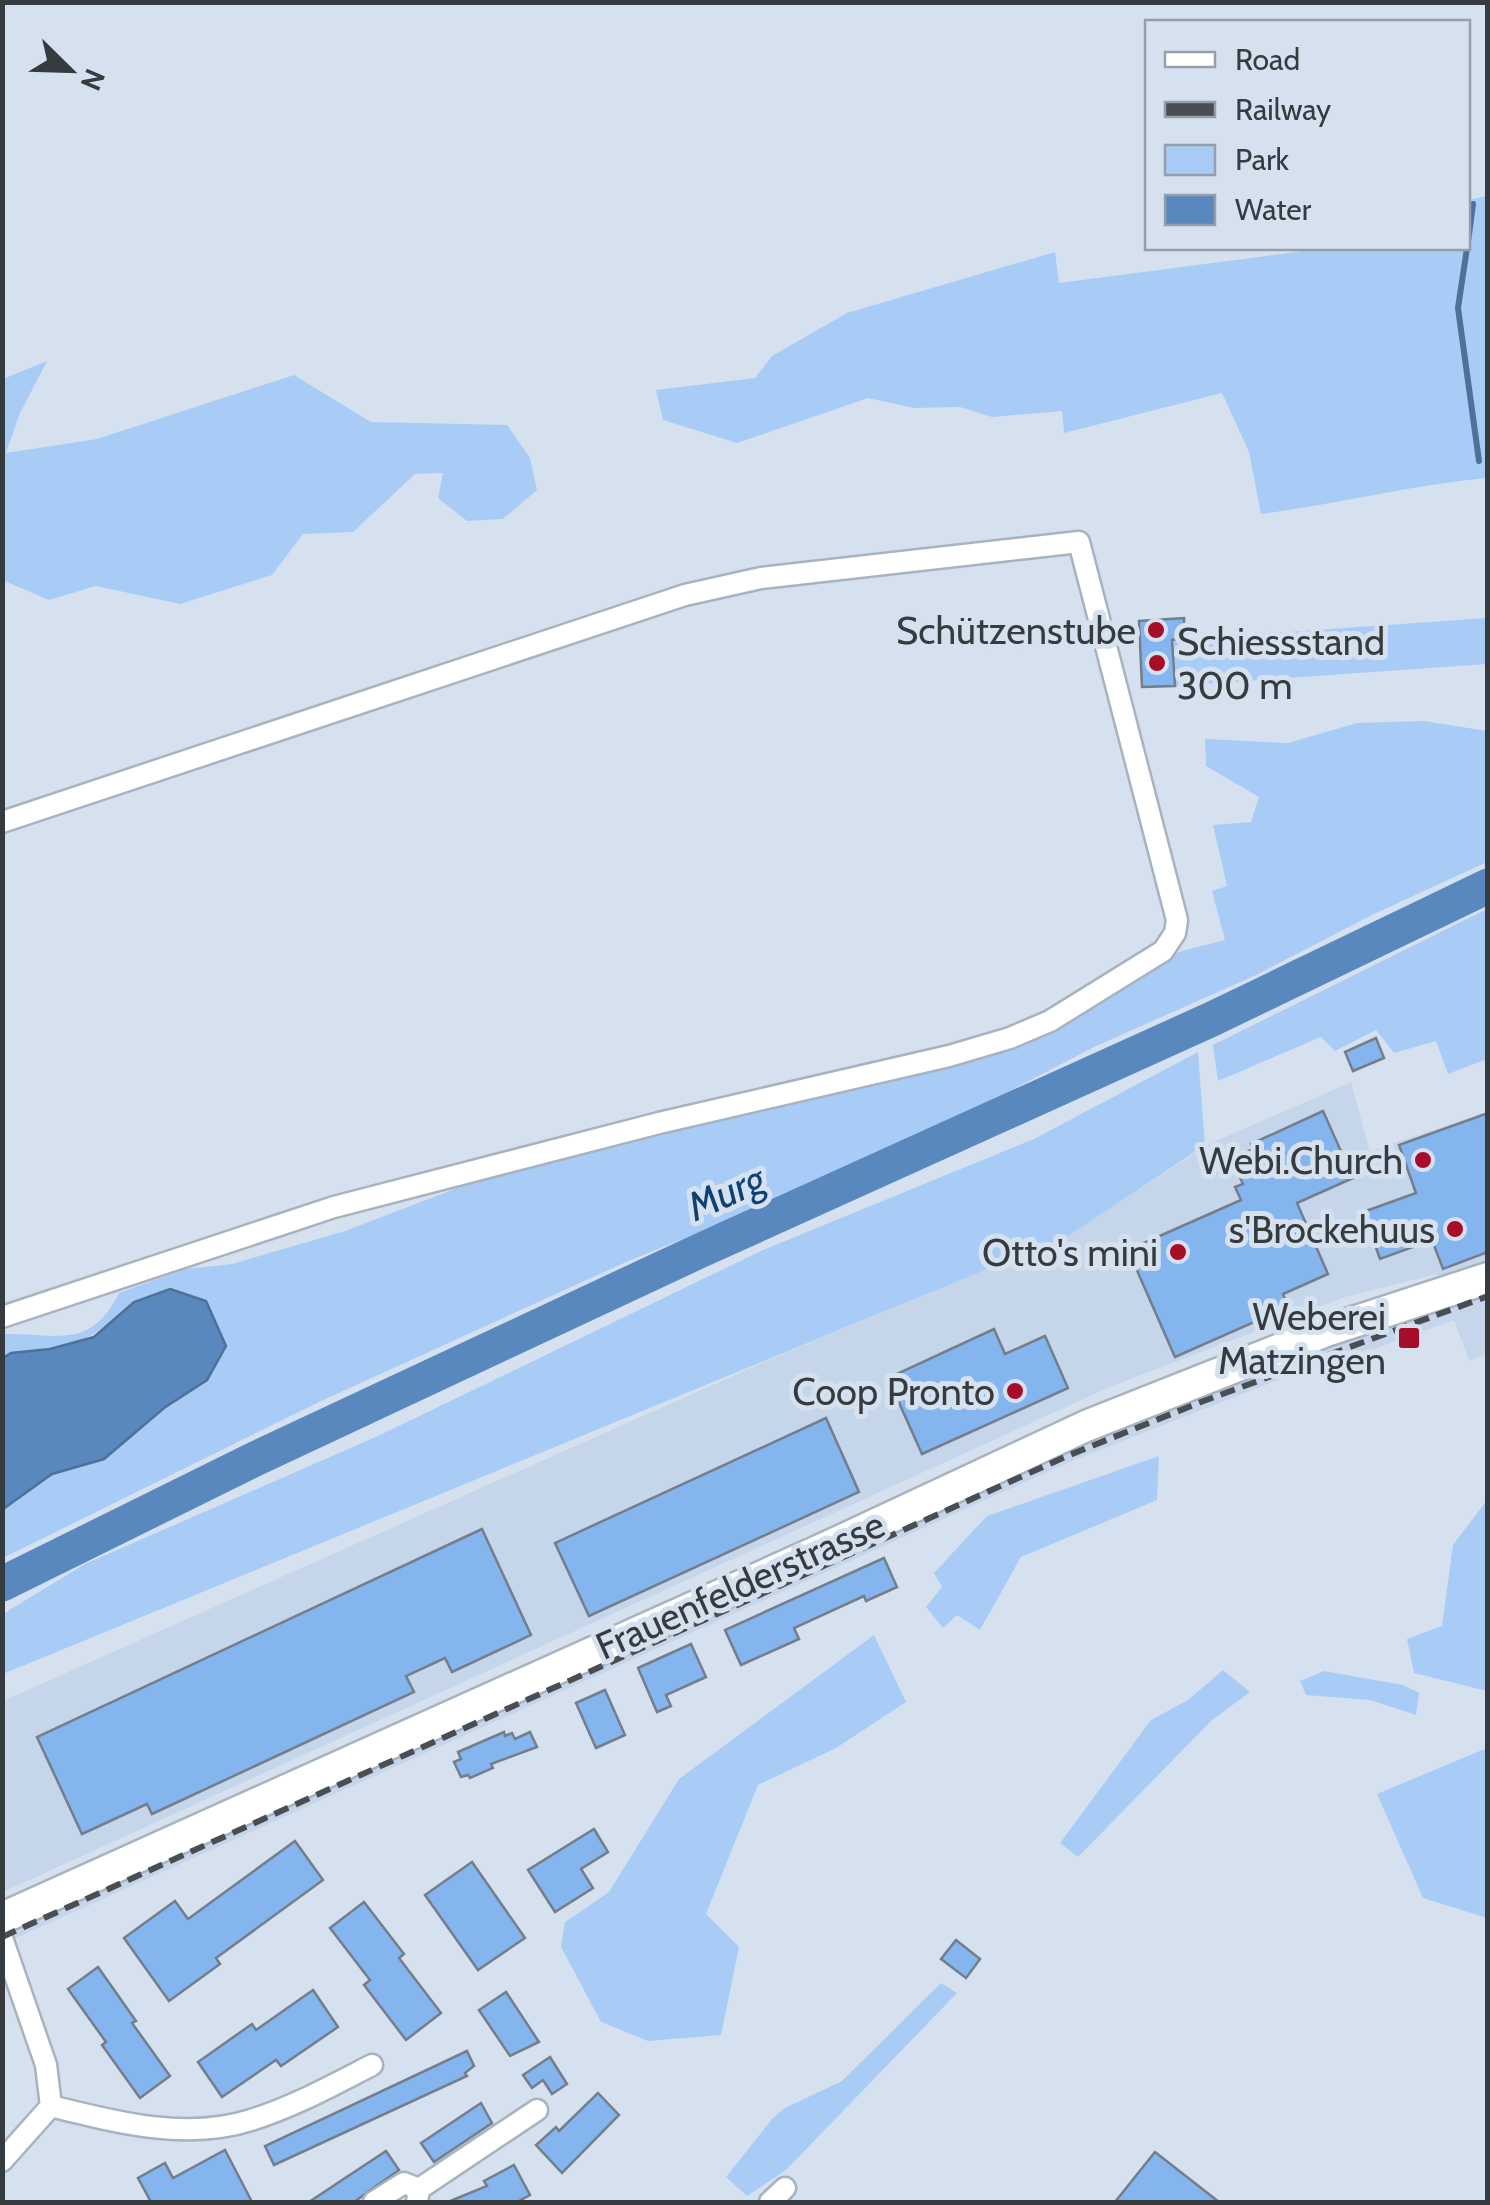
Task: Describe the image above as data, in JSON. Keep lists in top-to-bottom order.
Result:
{
  "streets": {
    "main road": ["Frauenfelderstrasse"]
  },
  "water": ["Murg"],
  "places": {
    "other": [
      "Schützenstube",
      "Schiessstand 300 m",
      "Webi.Church",
      "s'Brockehuus",
      "Otto's mini",
      "Coop Pronto"
    ],
    "transit": ["Weberei Matzingen"]
  },
  "legend": [
    "Road",
    "Railway",
    "Park",
    "Water"
  ],
  "north": "bottom right"
}
